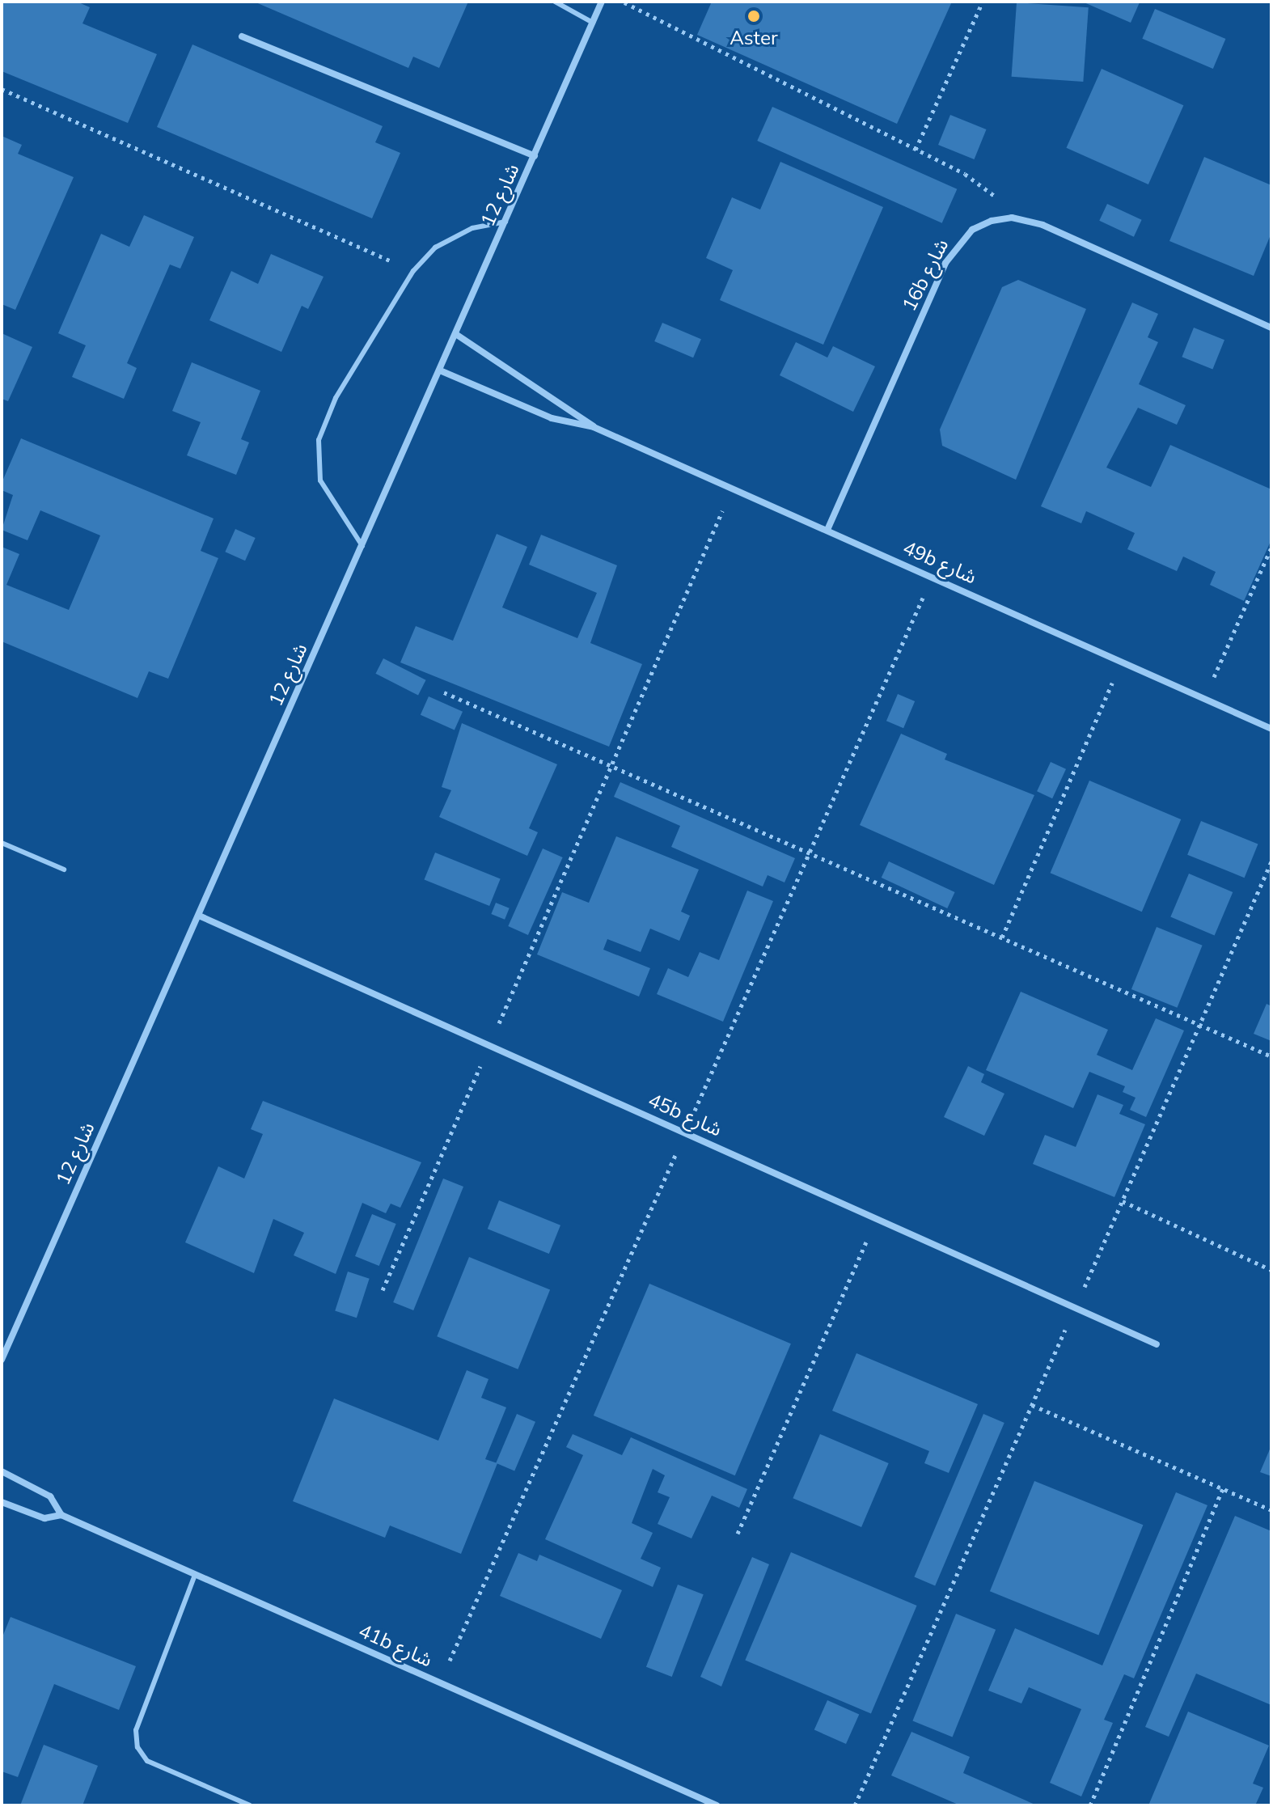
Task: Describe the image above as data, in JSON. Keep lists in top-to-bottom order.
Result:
{
  "streets": {
    "street": [
      "شارع 12",
      "16b شارع",
      "49b شارع",
      "45b شارع",
      "41b شارع"
    ]
  },
  "crossings": [
    ["شارع 12", "49b شارع"],
    ["شارع 12", "45b شارع"],
    ["16b شارع", "49b شارع"]
  ],
  "places": ["Aster"]
}
